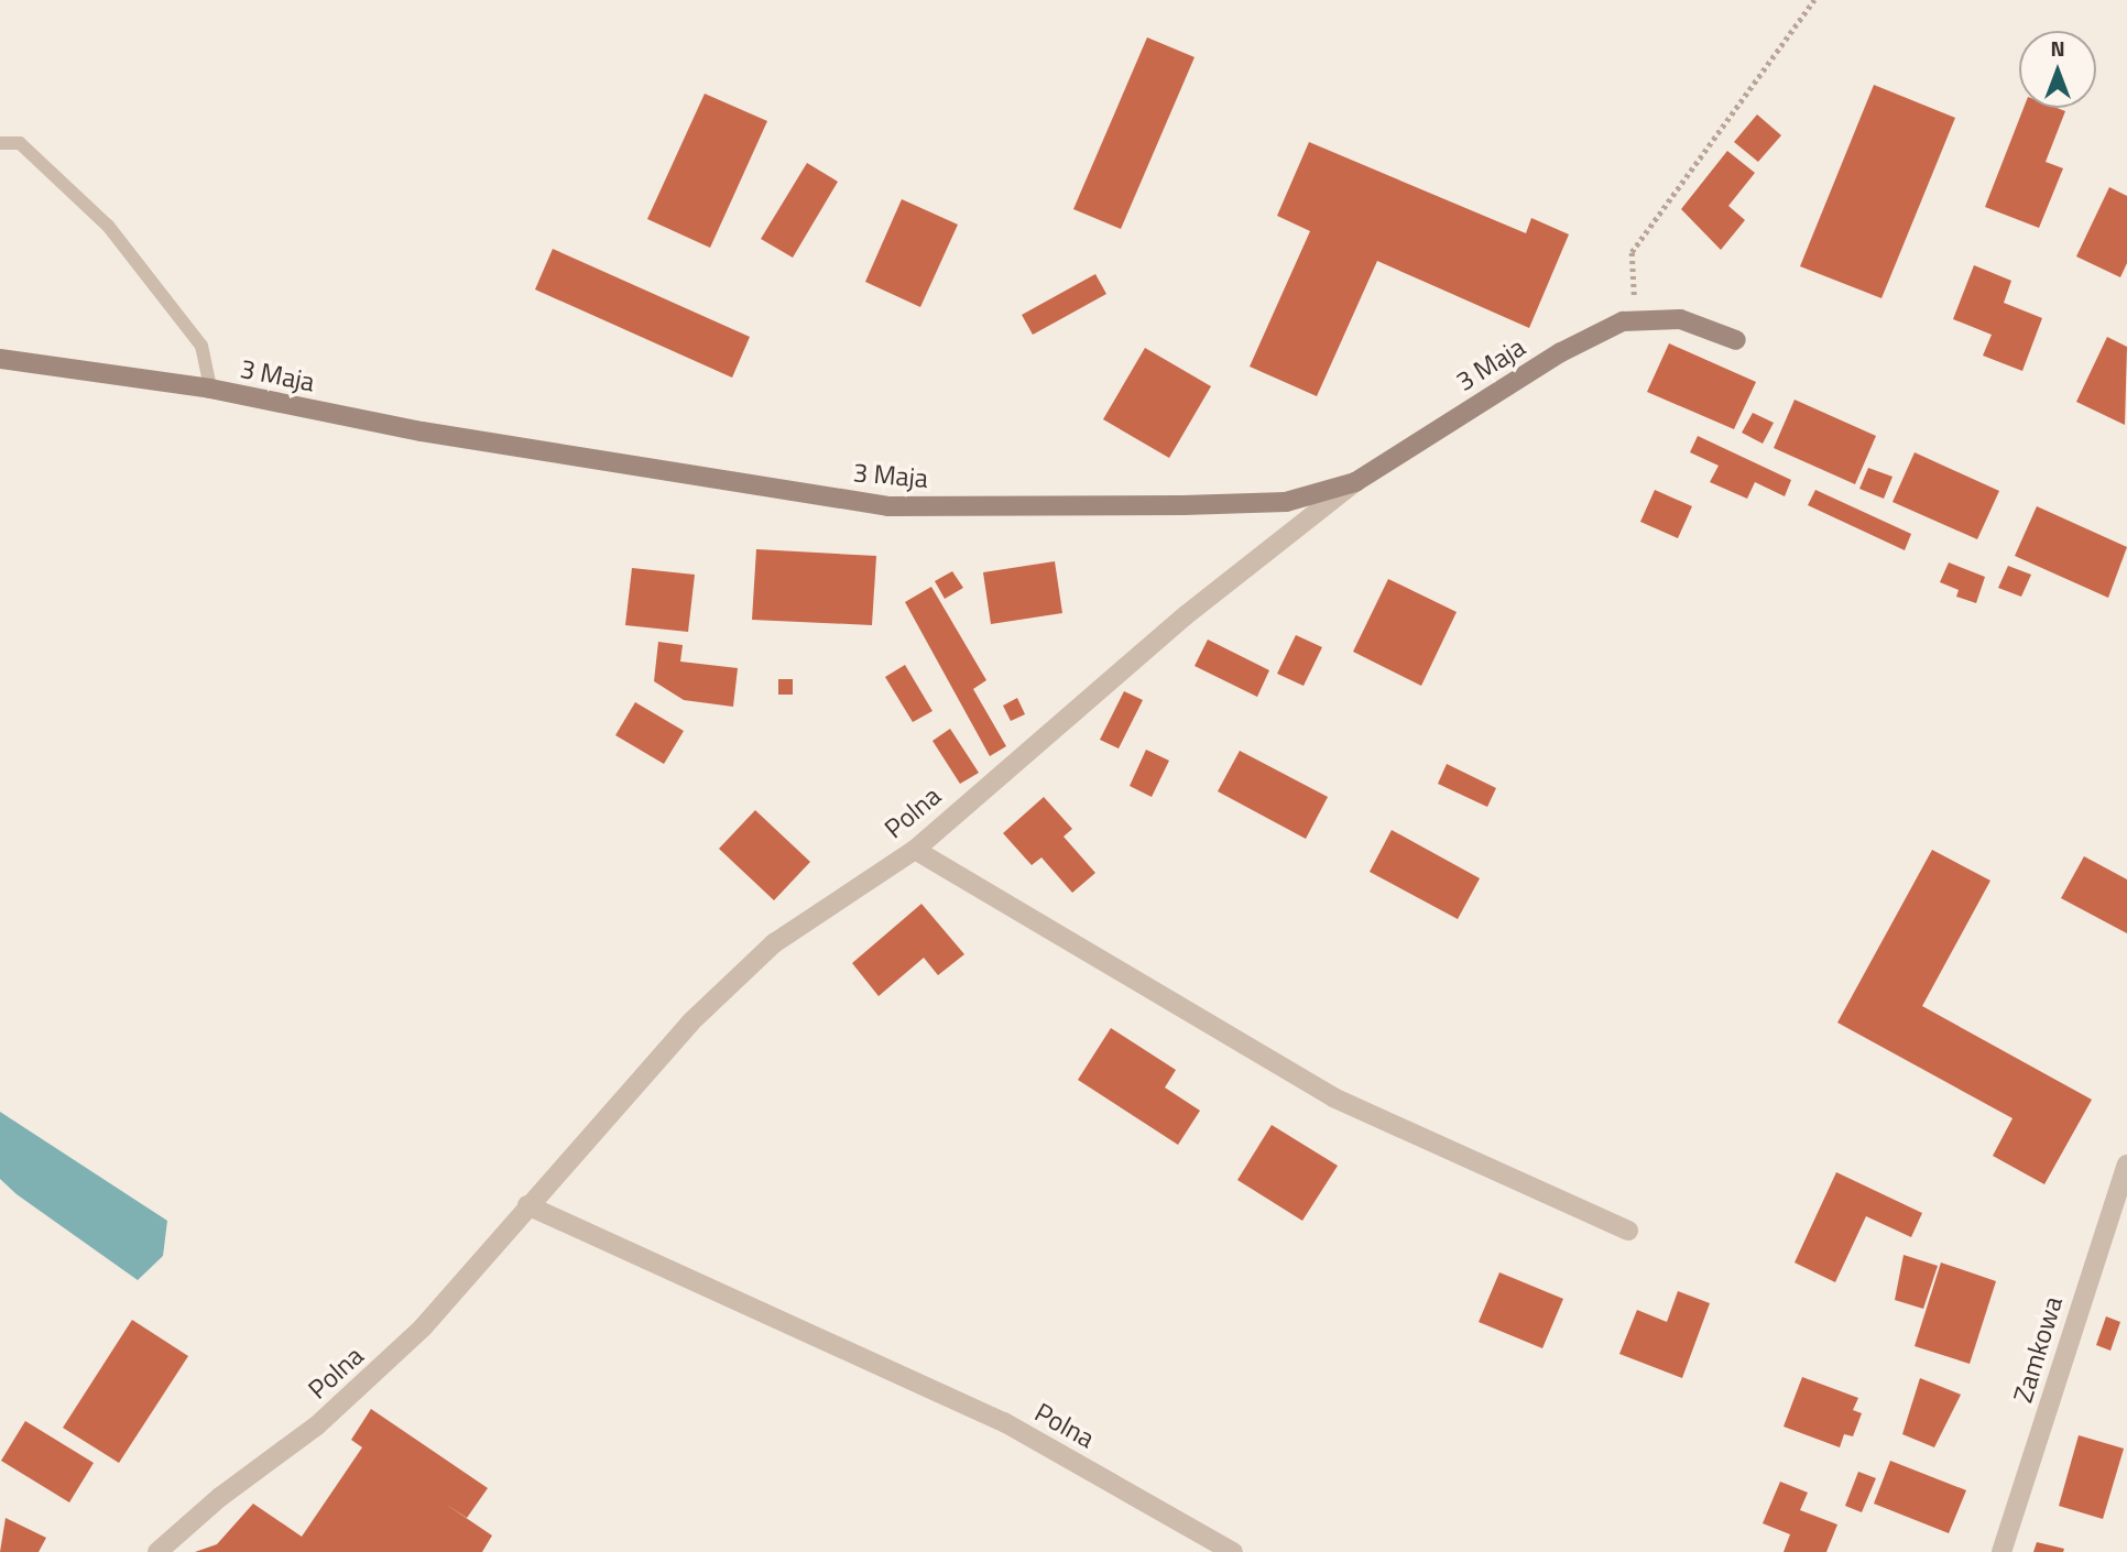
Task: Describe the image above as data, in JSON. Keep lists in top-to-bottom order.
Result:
{
  "streets": {
    "main road": ["3 Maja"],
    "street": ["Polna", "Zamkowa"]
  },
  "crossings": [
    ["3 Maja", "Polna"]
  ],
  "north": "top"
}
